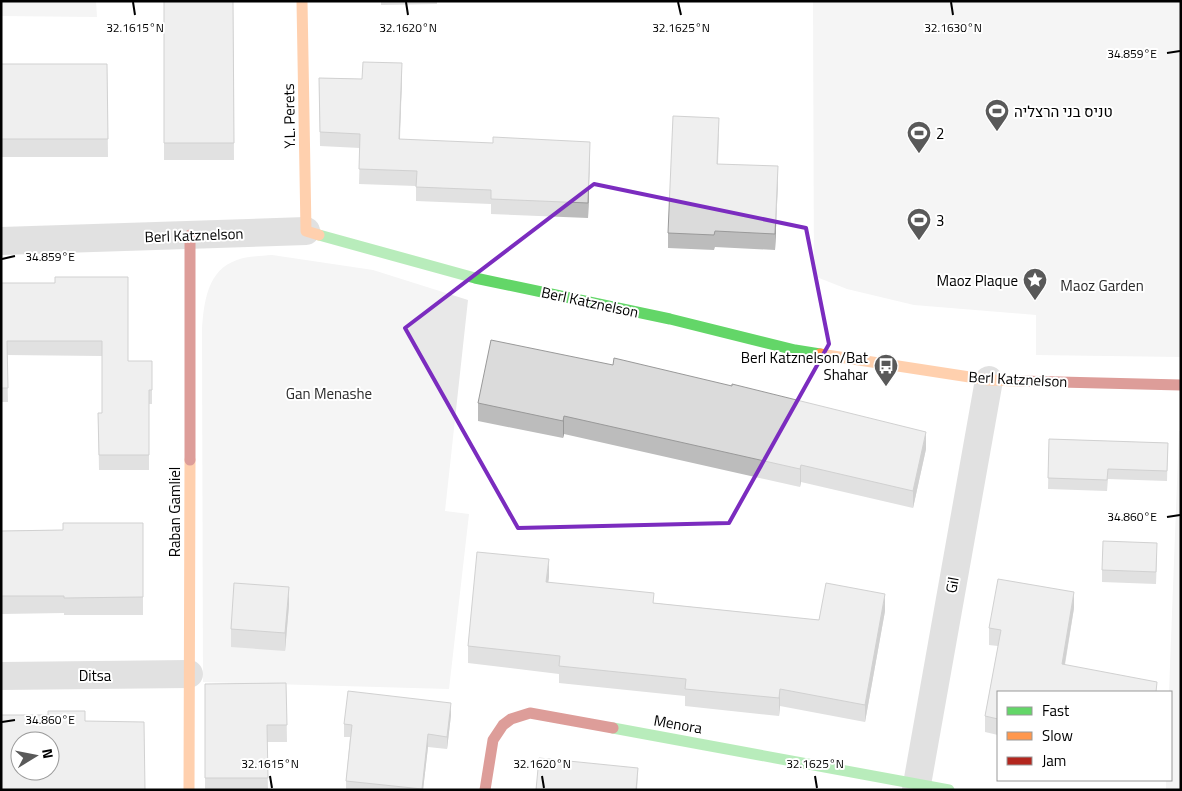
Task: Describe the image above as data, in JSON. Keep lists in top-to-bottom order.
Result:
{
  "streets": {
    "street": [
      "Y.L. Perets",
      "Berl Katznelson",
      "Raban Gamliel",
      "Gil",
      "Ditsa",
      "Menora"
    ]
  },
  "crossings": [
    ["Y.L. Perets", "Berl Katznelson"],
    ["Berl Katznelson", "Raban Gamliel"],
    ["Berl Katznelson", "Gil"],
    ["Raban Gamliel", "Ditsa"],
    ["Gil", "Menora"]
  ],
  "parks": ["Maoz Garden", "Gan Menashe"],
  "places": {
    "sports": ["טניס בני הרצליה", "2", "3"],
    "place": ["Maoz Plaque"],
    "bus stop": ["Berl Katznelson/Bat Shahar"]
  },
  "legend": ["Fast", "Slow", "Jam"],
  "north": "right",
  "coordinates": [
    "32.1615°N",
    "32.1620°N",
    "32.1625°N",
    "32.1630°N",
    "34.859°E",
    "34.860°E"
  ]
}
